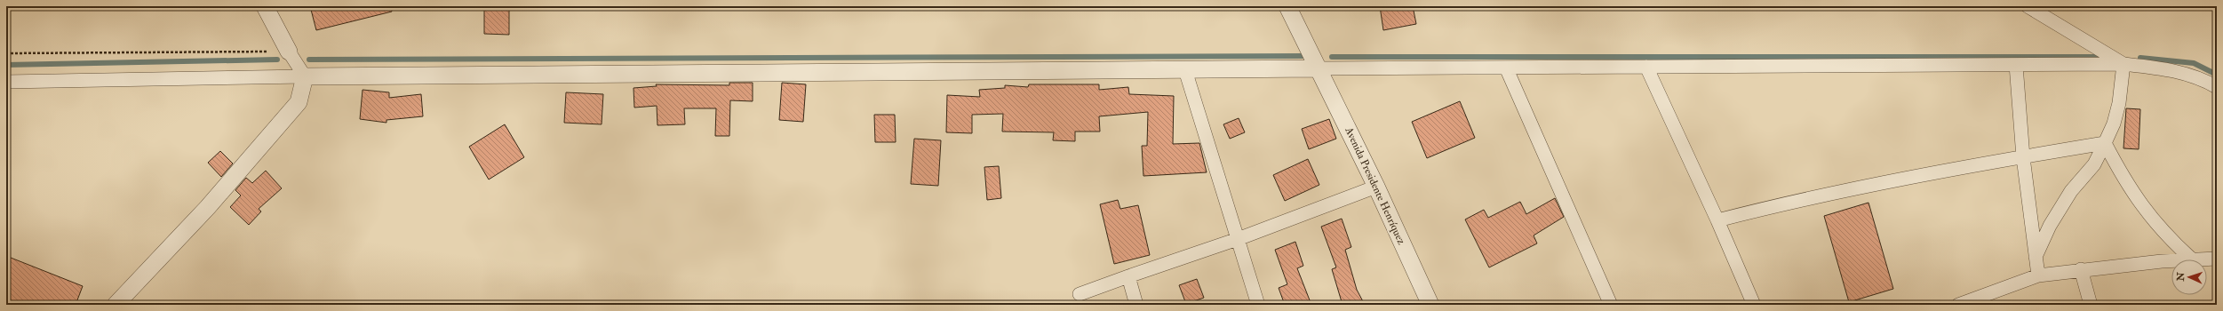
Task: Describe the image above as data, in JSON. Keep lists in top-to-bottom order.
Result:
{
  "streets": {
    "street": ["Avenida Presidente Henríquez"]
  },
  "north": "left"
}
